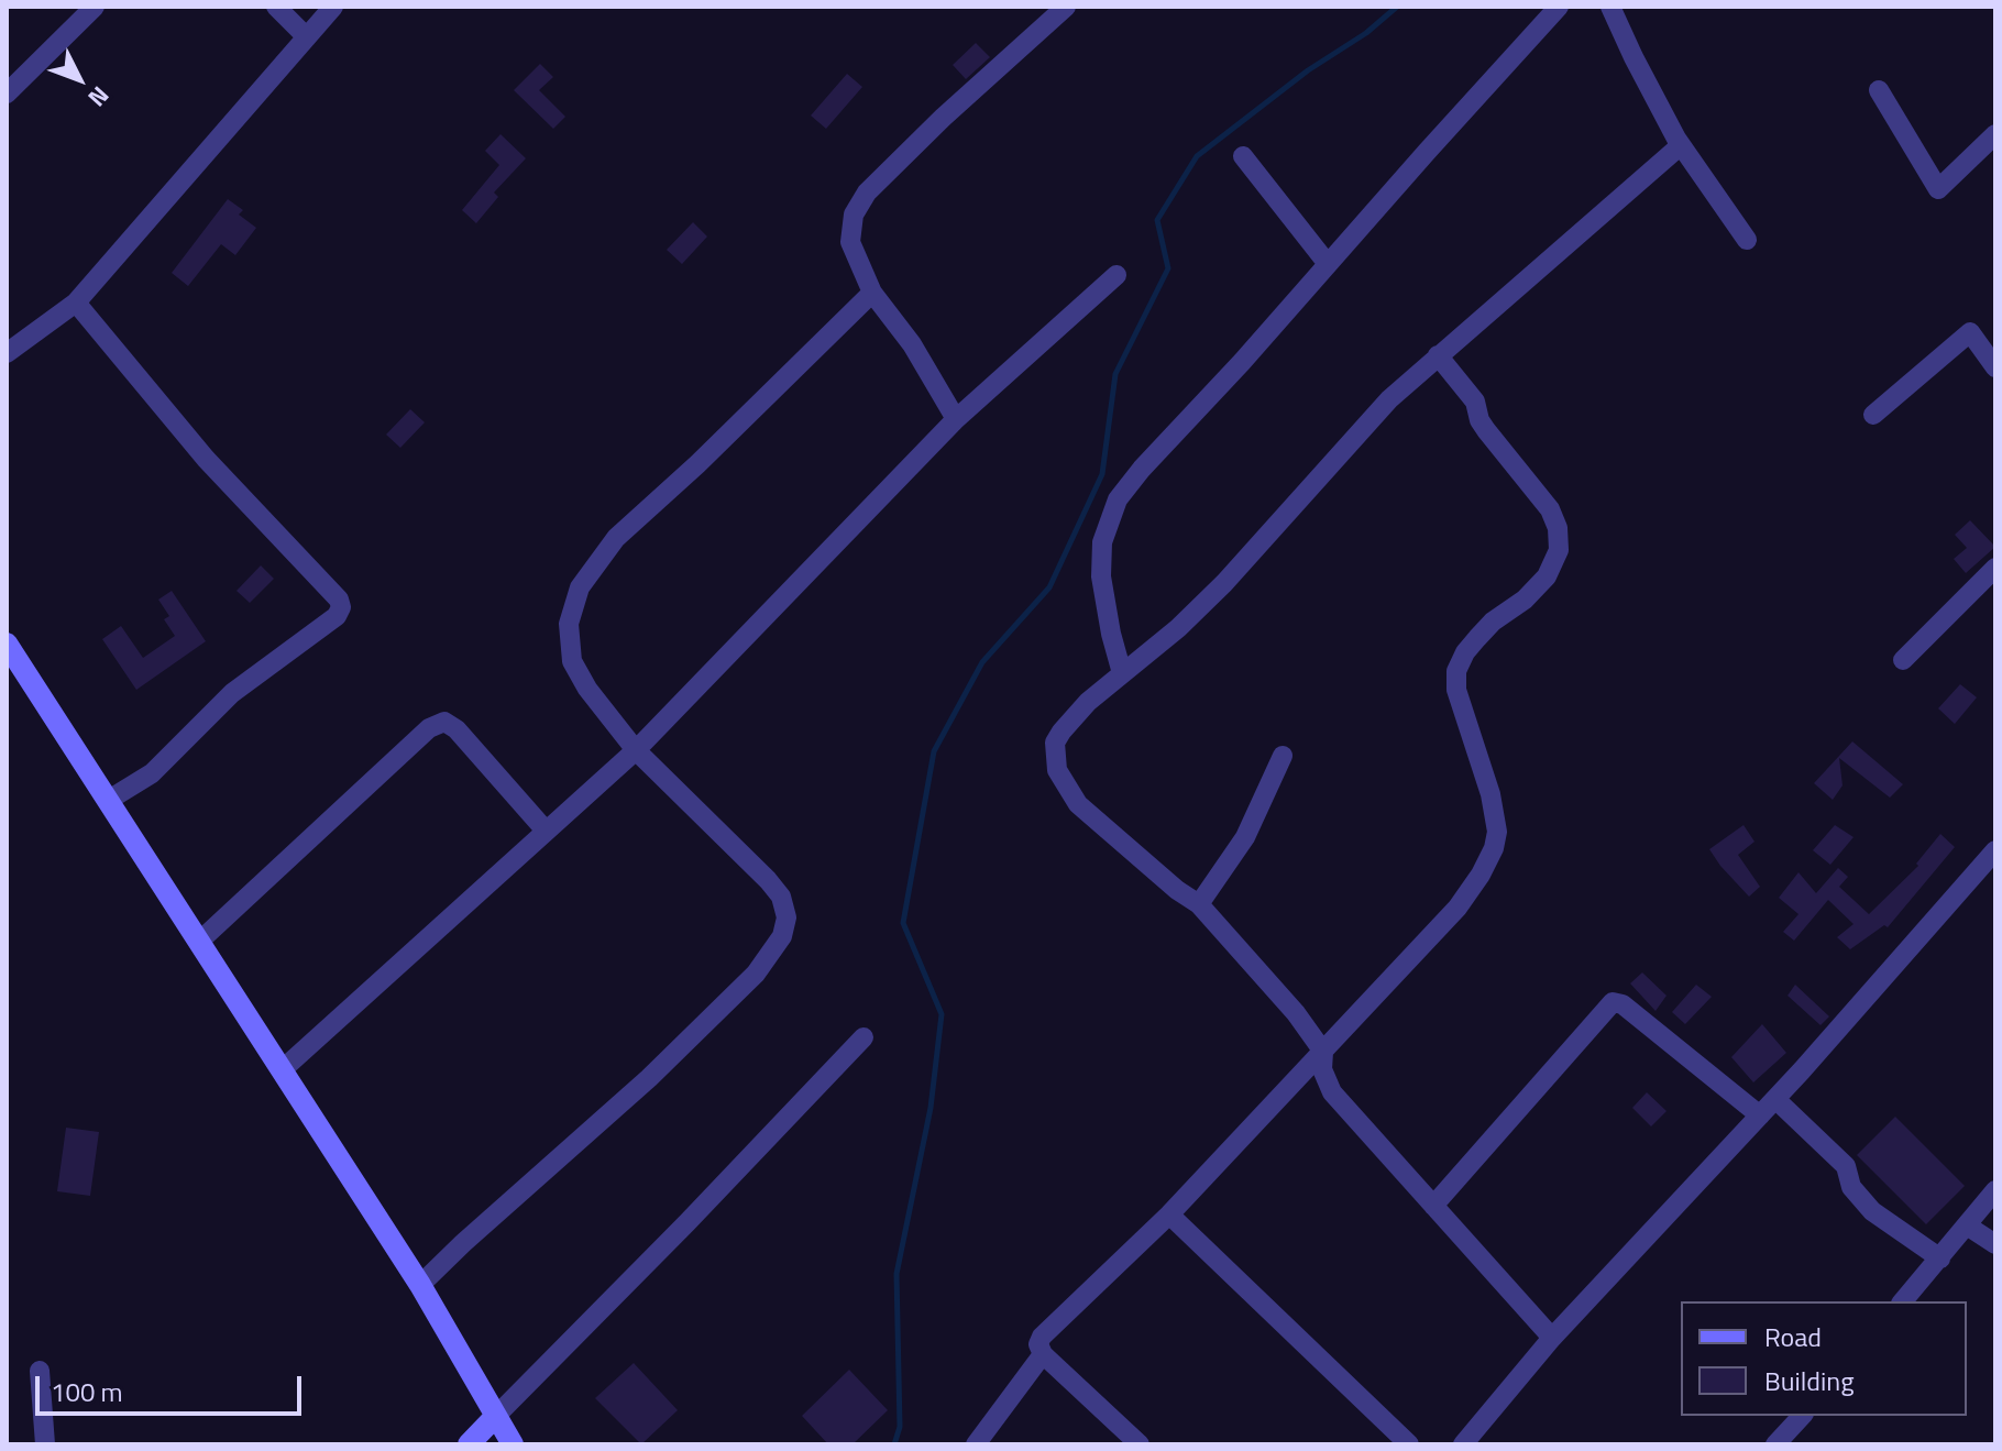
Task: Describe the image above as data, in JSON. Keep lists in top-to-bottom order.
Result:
{
  "legend": ["Road", "Building"],
  "scale_bar": "100 m",
  "north": "bottom right"
}
